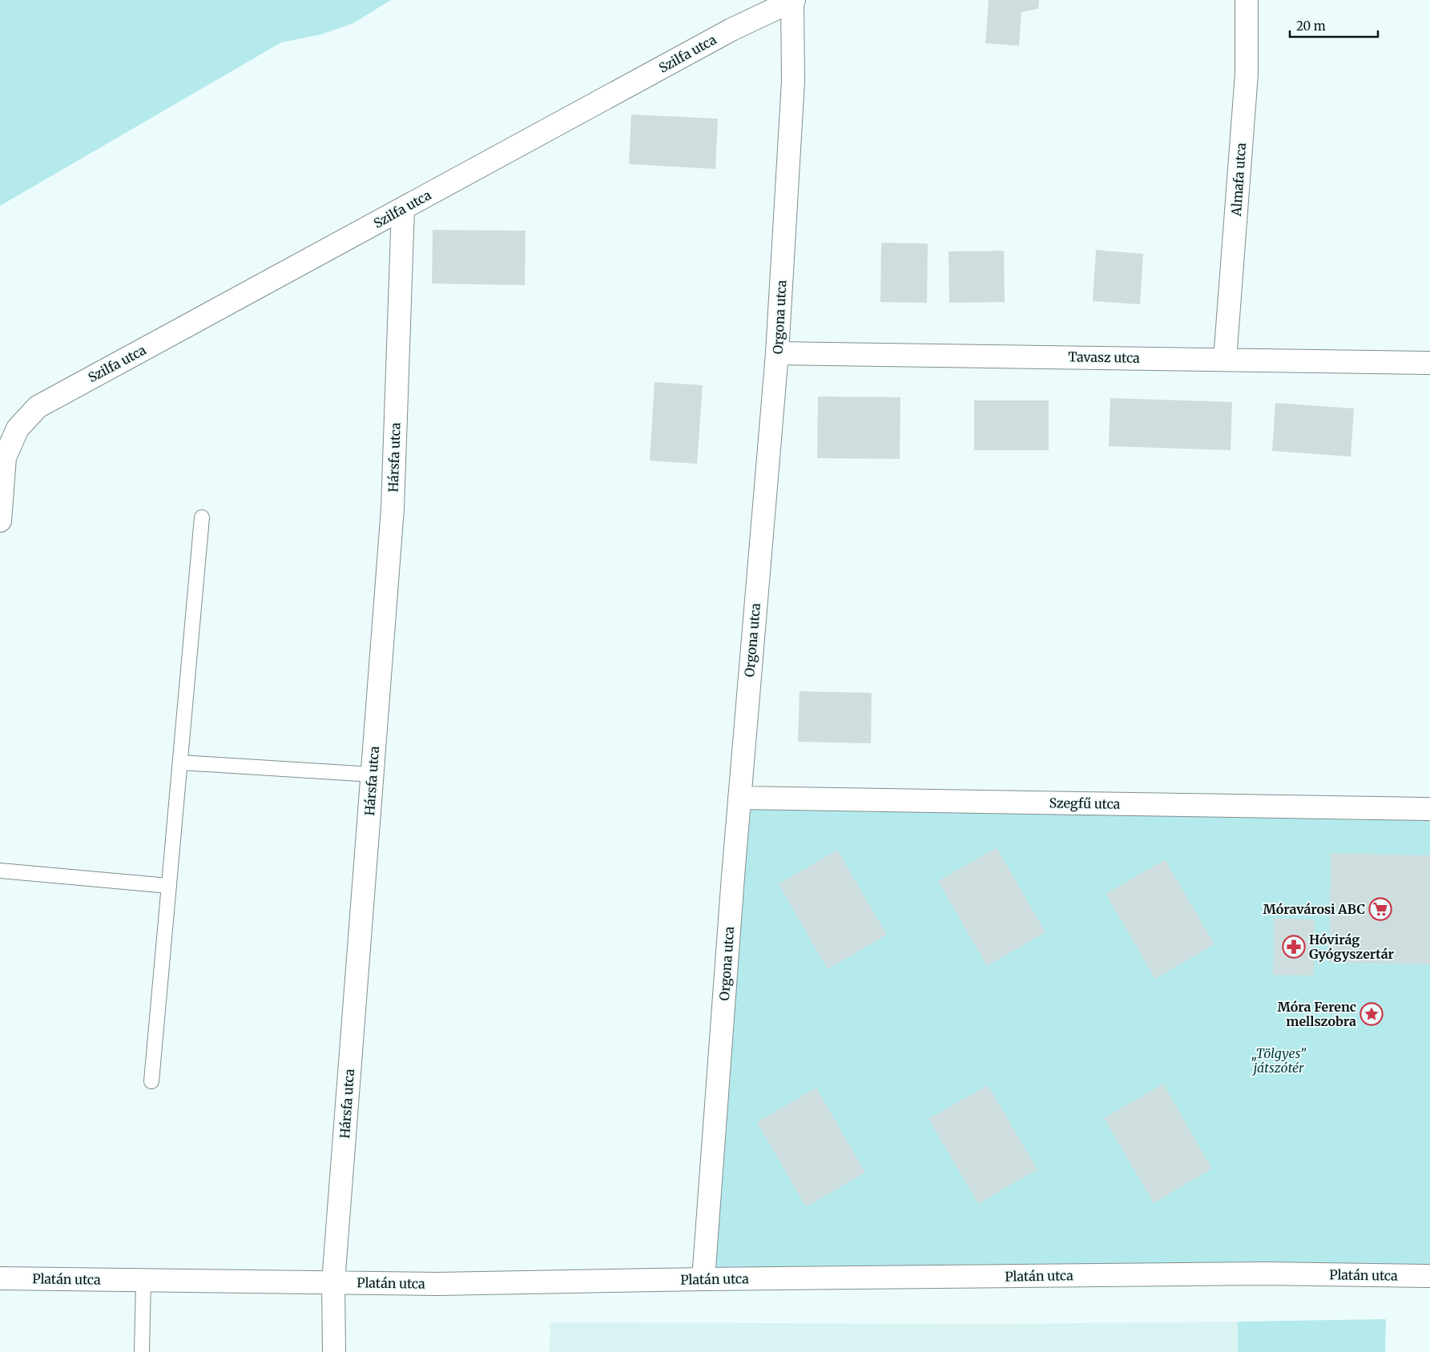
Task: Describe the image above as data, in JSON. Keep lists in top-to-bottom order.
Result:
{
  "streets": {
    "street": [
      "Szilfa utca",
      "Almafa utca",
      "Orgona utca",
      "Tavasz utca",
      "Hársfa utca",
      "Szegfű utca",
      "Platán utca"
    ]
  },
  "crossings": [
    ["Szilfa utca", "Orgona utca"],
    ["Szilfa utca", "Hársfa utca"],
    ["Almafa utca", "Tavasz utca"],
    ["Orgona utca", "Tavasz utca"],
    ["Orgona utca", "Szegfű utca"],
    ["Orgona utca", "Platán utca"],
    ["Hársfa utca", "Platán utca"]
  ],
  "parks": ["„Tölgyes” játszótér"],
  "places": {
    "supermarket": ["Móravárosi ABC"],
    "pharmacy": ["Hóvirág Gyógyszertár"],
    "place": ["Móra Ferenc mellszobra"]
  },
  "scale_bar": "20 m"
}
